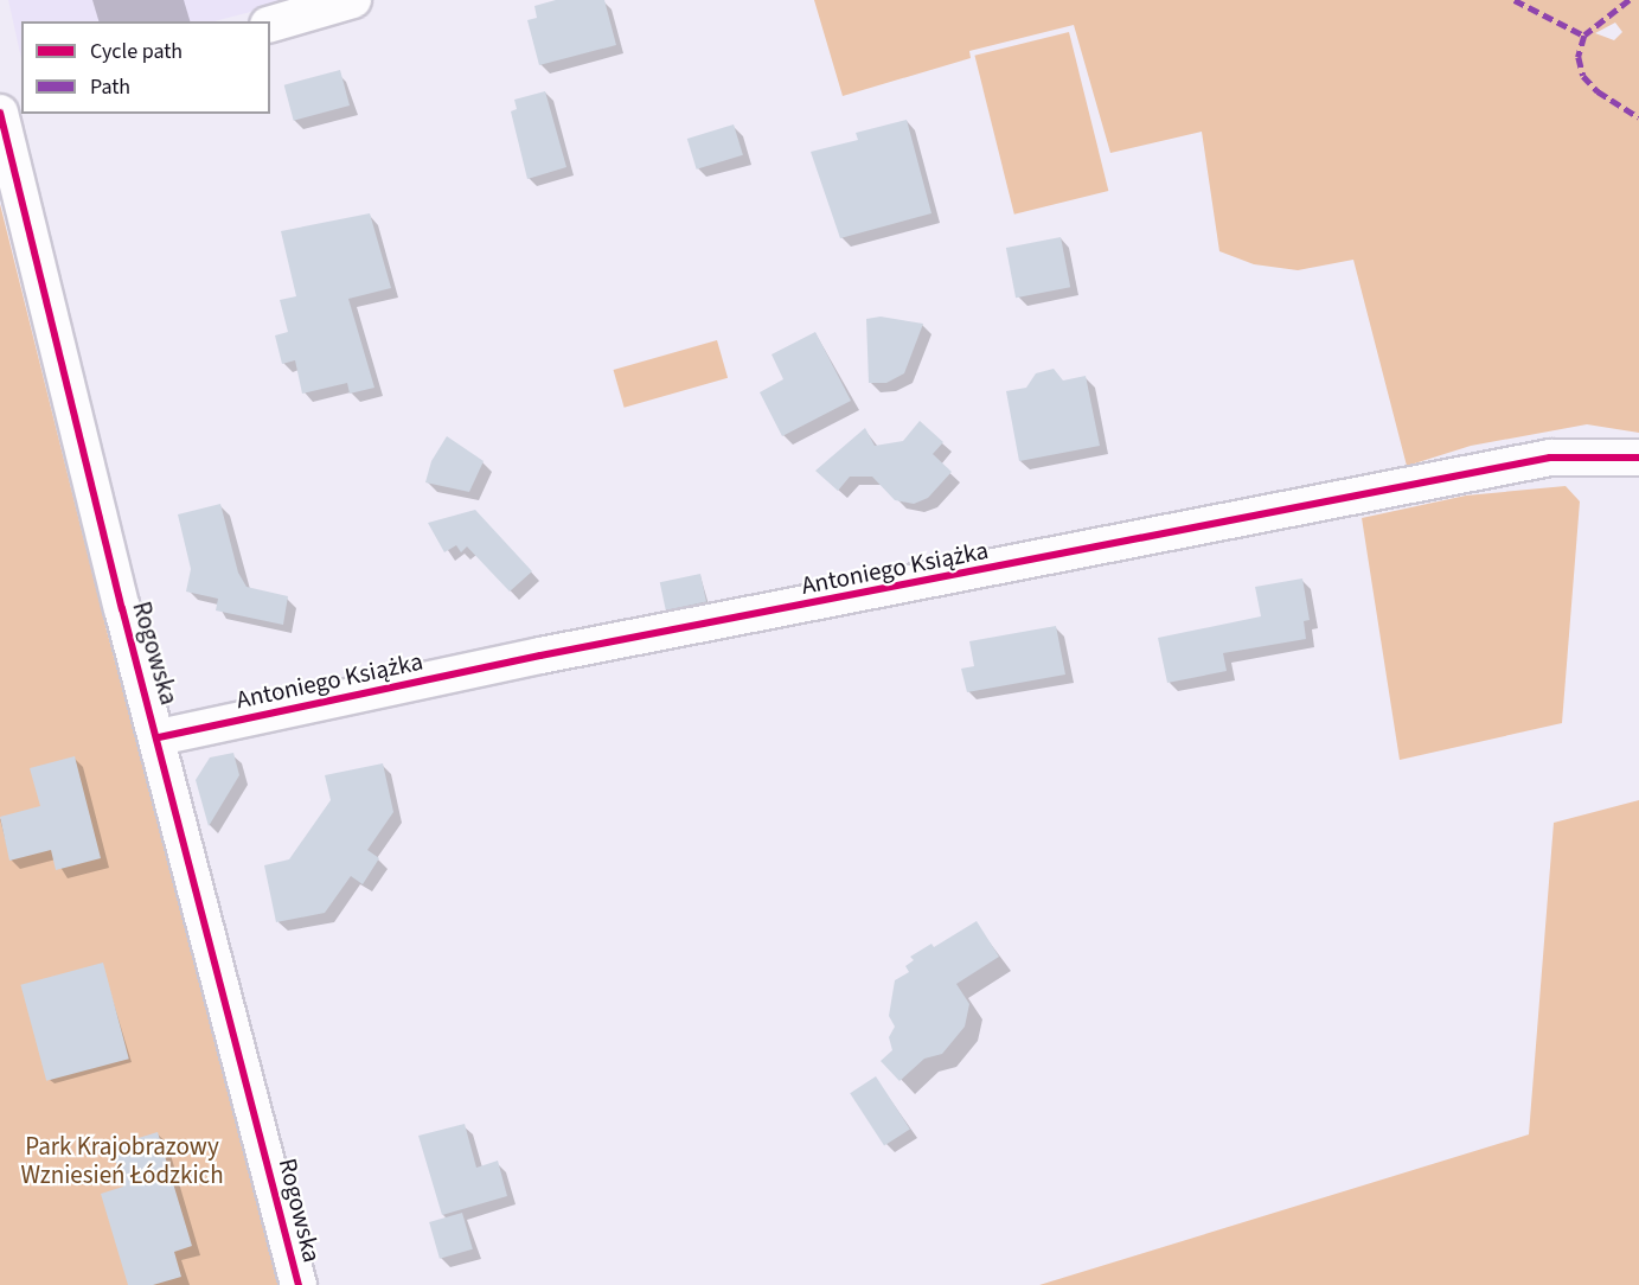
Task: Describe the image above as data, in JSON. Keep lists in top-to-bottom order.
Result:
{
  "streets": {
    "street": ["Antoniego Książka", "Rogowska"]
  },
  "crossings": [
    ["Antoniego Książka", "Rogowska"]
  ],
  "parks": ["Park Krajobrazowy Wzniesień Łódzkich"],
  "legend": ["Cycle path", "Path"]
}
